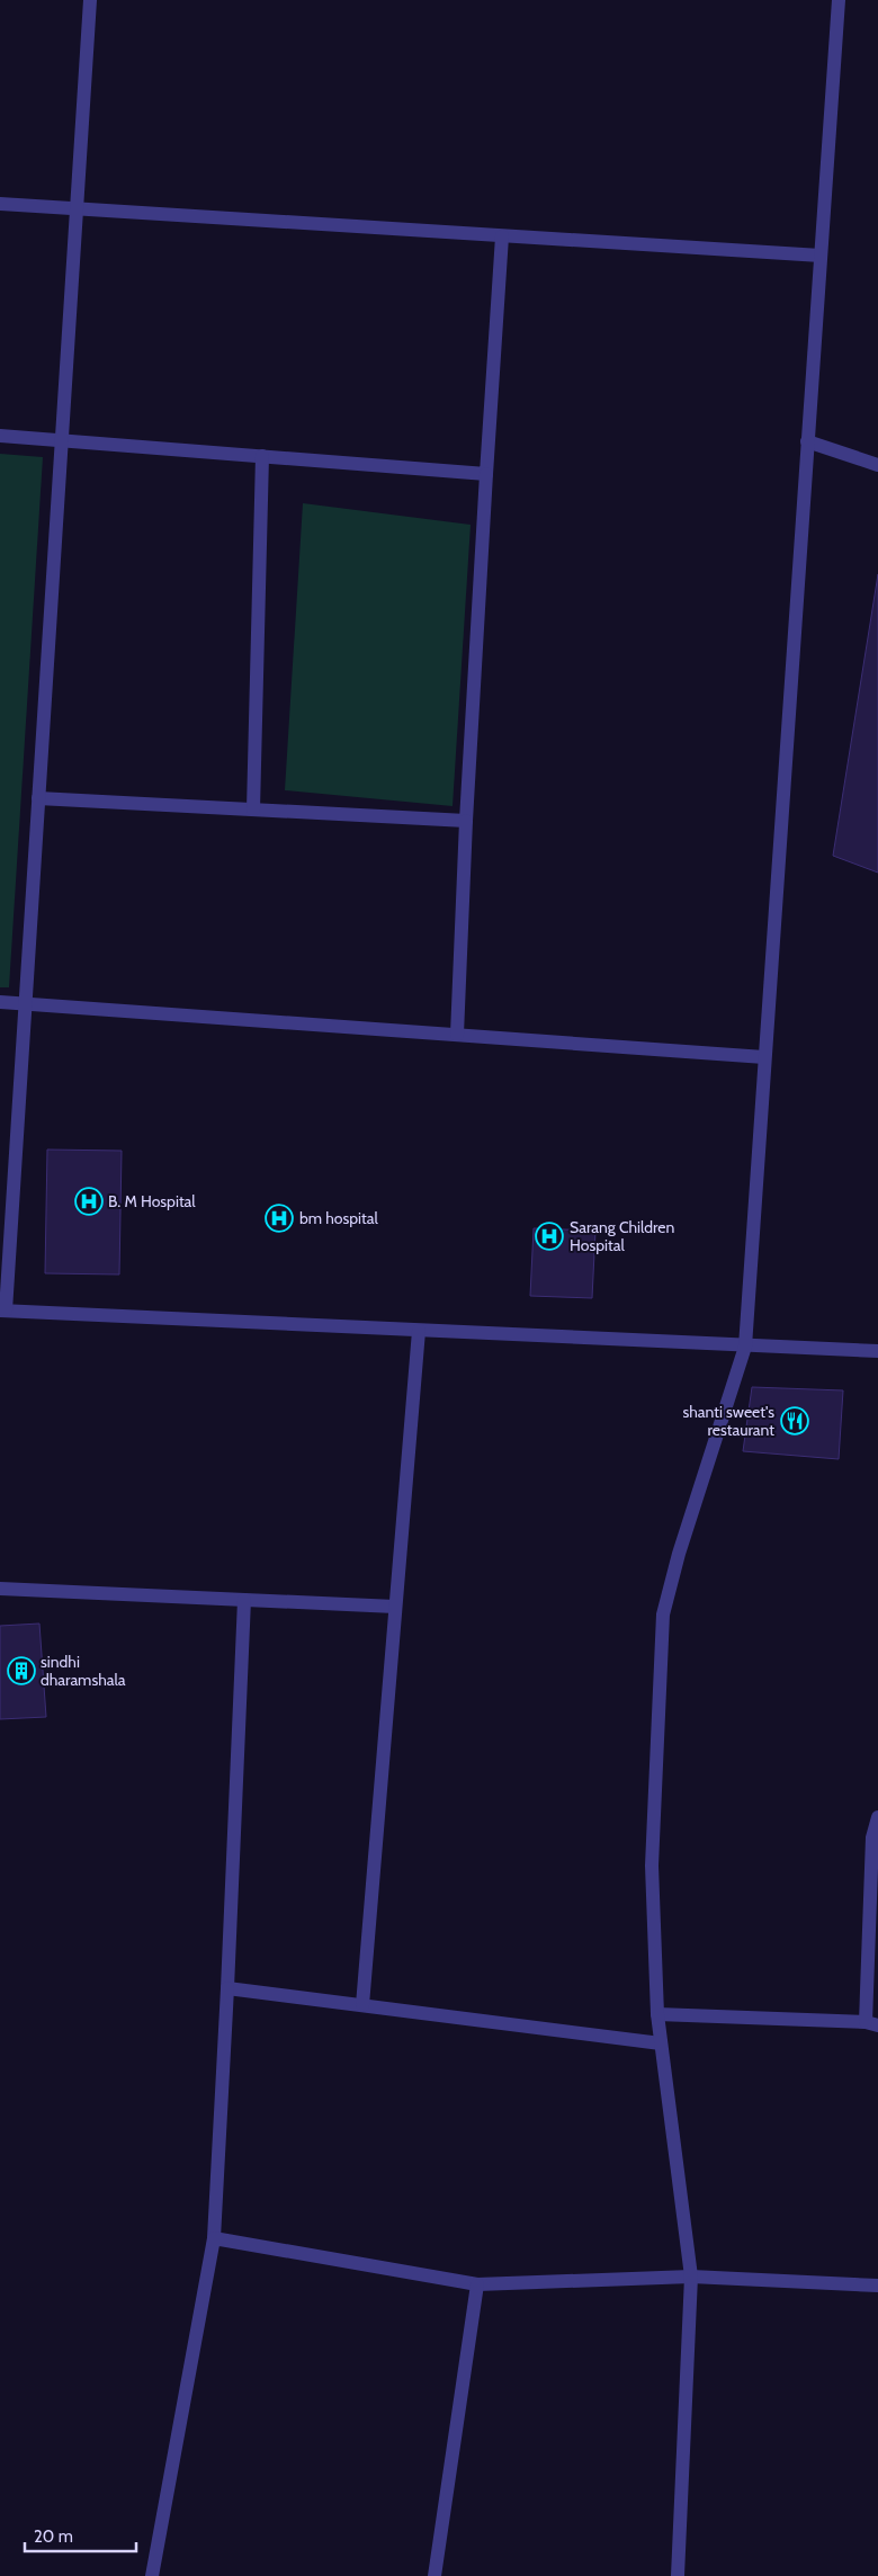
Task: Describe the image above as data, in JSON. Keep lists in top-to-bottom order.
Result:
{
  "places": {
    "hospital": ["B. M Hospital", "bm hospital", "Sarang Children Hospital"],
    "restaurant": ["shanti sweet's restaurant"],
    "building": ["sindhi dharamshala"]
  },
  "scale_bar": "20 m"
}
